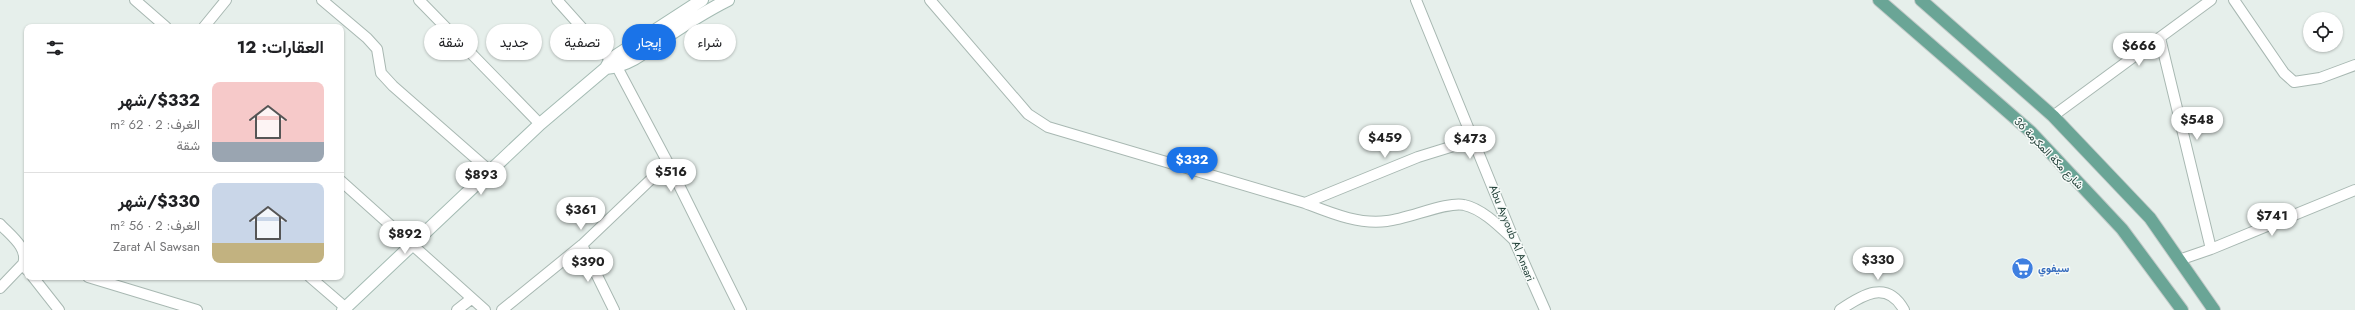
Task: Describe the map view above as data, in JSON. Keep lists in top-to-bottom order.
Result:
{
  "streets": {
    "main road": ["شارع مكة المكرمة 36"],
    "street": ["Abu Ayyoub Al Ansari"]
  },
  "places": {
    "supermarket": ["سيفوي"]
  },
  "page": {
    "chip": [
      "شراء",
      "إيجار",
      "تصفية",
      "جديد",
      "شقة"
    ],
    "heading": "العقارات: 12",
    "price": [
      "$666",
      "$548",
      "$459",
      "$473",
      "$332",
      "$516",
      "$893",
      "$361",
      "$741",
      "$892",
      "$330",
      "$390"
    ],
    "list": [
      {
        "name": "$332/شهر",
        "note": "الغرف: 2 · 62 m² · شقة"
      },
      {
        "name": "$330/شهر",
        "note": "الغرف: 2 · 56 m² · Zarat Al Sawsan"
      }
    ]
  }
}
